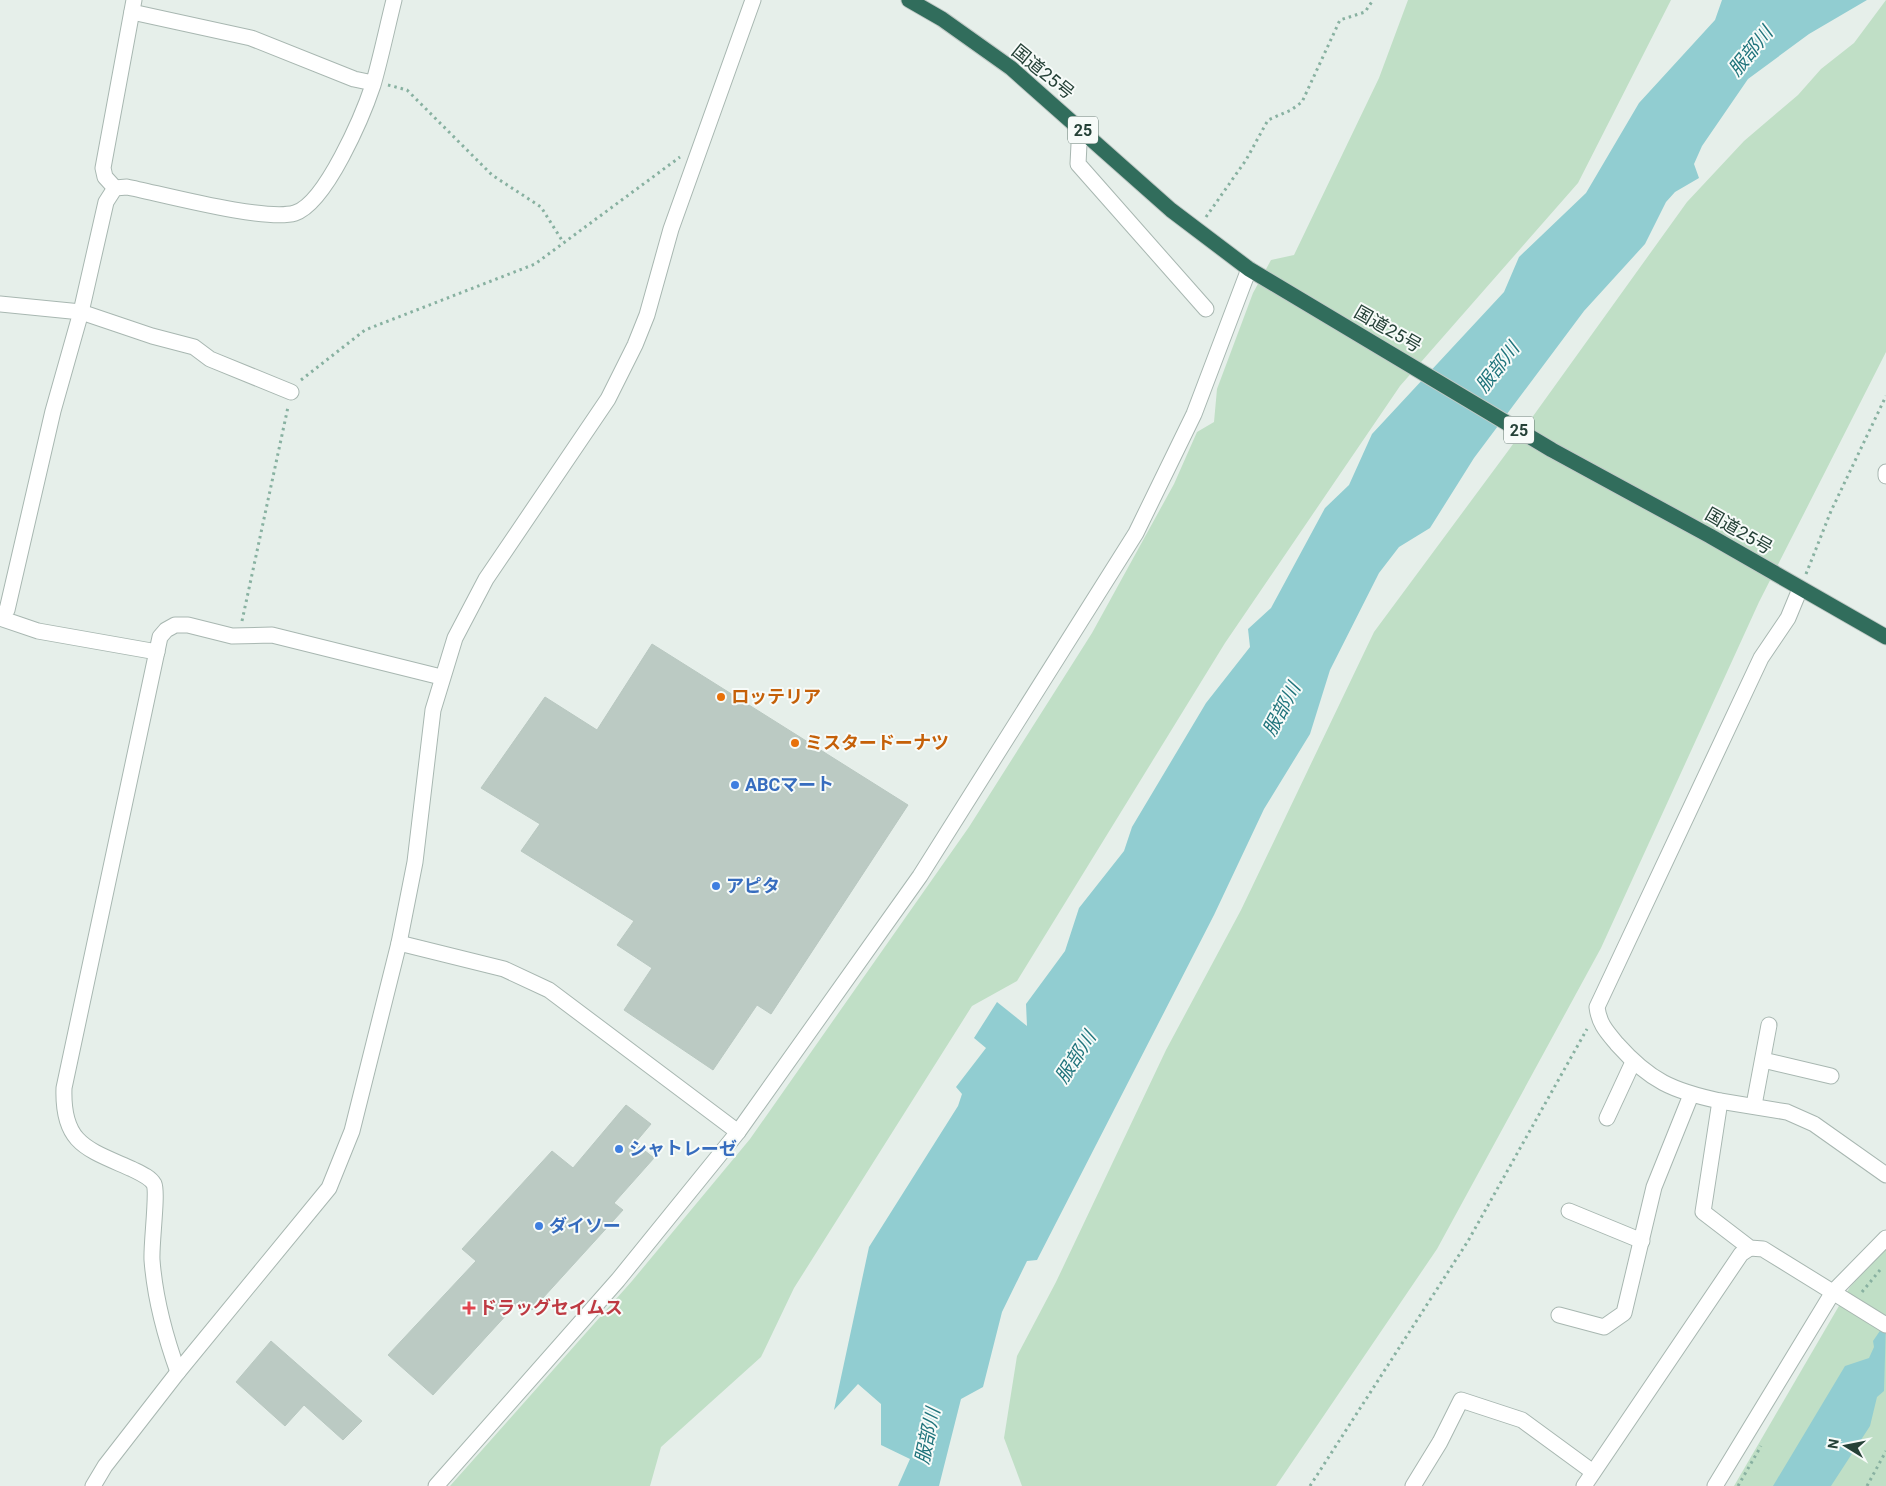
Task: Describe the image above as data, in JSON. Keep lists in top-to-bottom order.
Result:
{
  "streets": {
    "highway": ["国道25号", "25"]
  },
  "water": ["服部川"],
  "places": {
    "other": [
      "ロッテリア",
      "ミスタードーナツ",
      "ABCマート",
      "アピタ",
      "シャトレーゼ",
      "ダイソー"
    ],
    "health": ["ドラッグセイムス"]
  },
  "north": "left"
}
